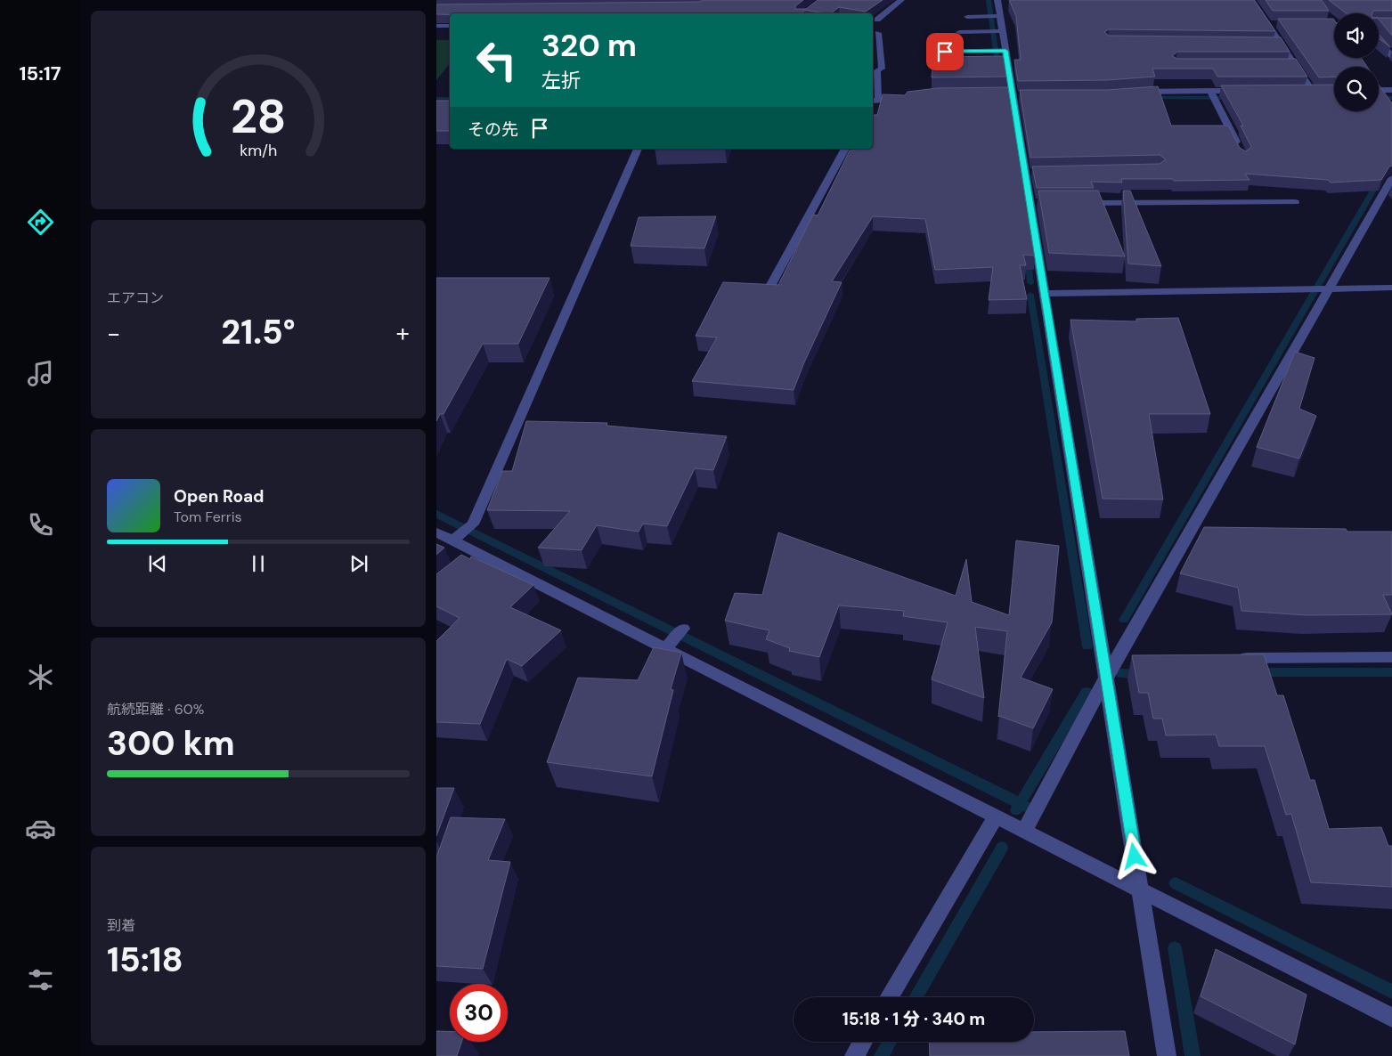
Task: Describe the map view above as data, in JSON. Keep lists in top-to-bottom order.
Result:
{
  "page": {
    "tabs": "15:17",
    "turn": ["320 m", "左折"],
    "then": "その先",
    "tile": [
      "エアコン",
      ["航続距離 · 60%", "300 km"],
      ["到着", "15:18"]
    ],
    "heat": ["−", "21.5°", "+"],
    "song": ["Open Road", "Tom Ferris"],
    "limit": "30",
    "trip": "15:18 · 1 分 · 340 m",
    "gauge": ["28", "km/h"]
  }
}
